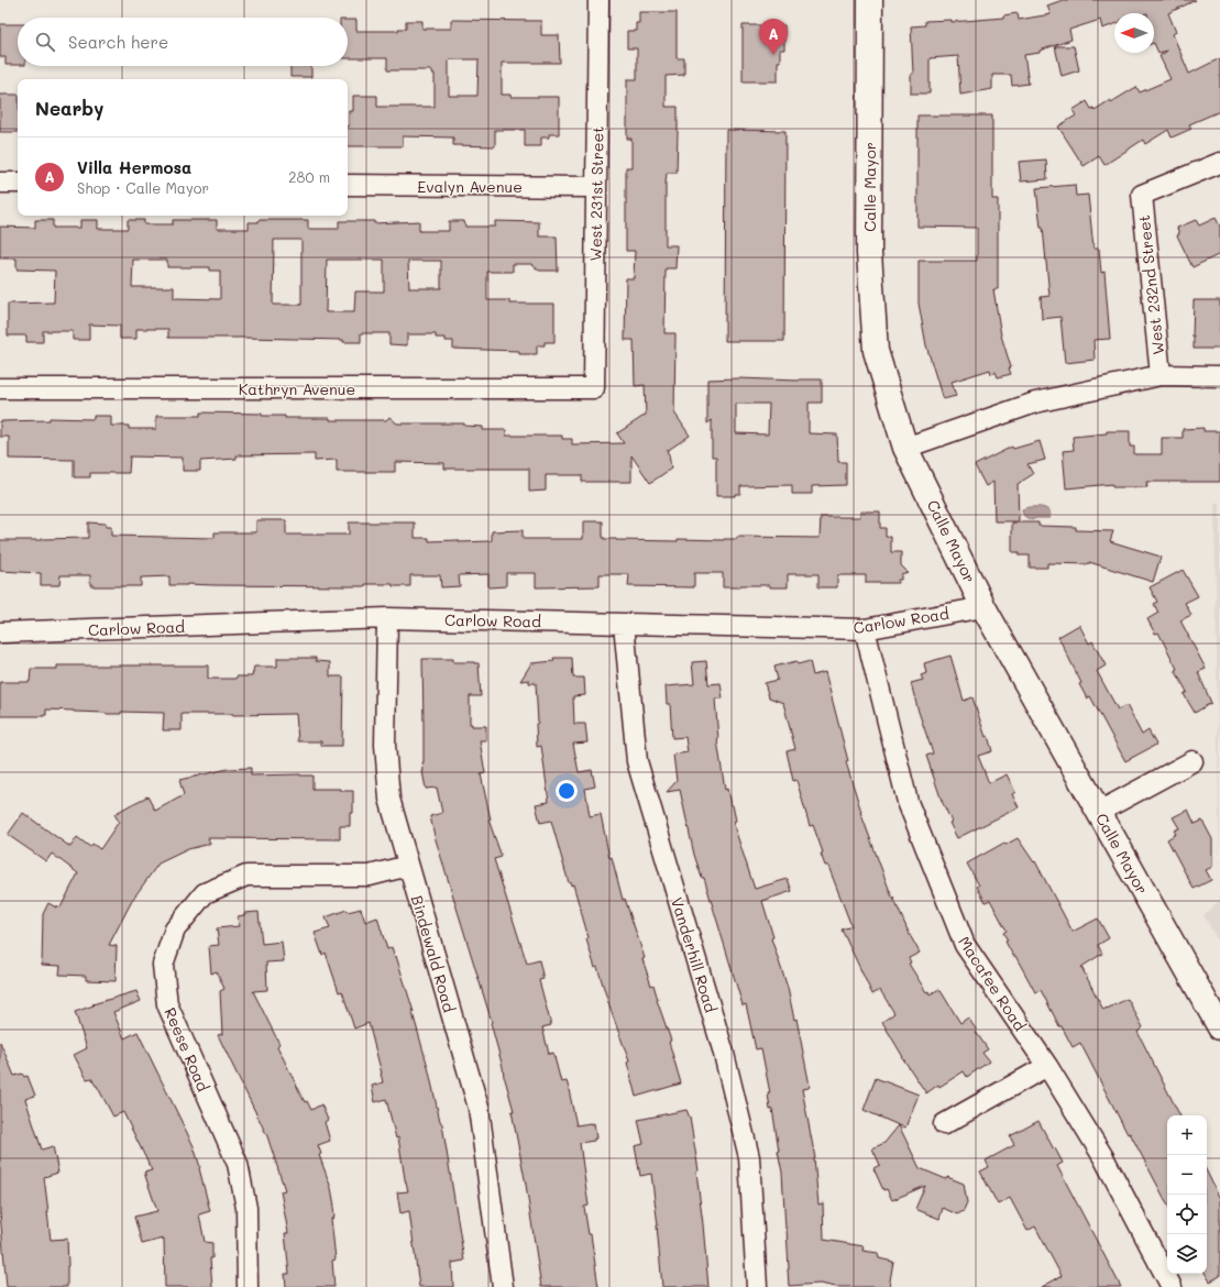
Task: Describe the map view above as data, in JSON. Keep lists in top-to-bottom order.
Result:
{
  "streets": {
    "street": [
      "Evalyn Avenue",
      "Calle Mayor",
      "West 231st Street",
      "West 232nd Street",
      "Kathryn Avenue",
      "Carlow Road",
      "Bindewald Road",
      "Vanderhill Road",
      "Macafee Road",
      "Reese Road"
    ]
  },
  "crossings": [
    ["Evalyn Avenue", "West 231st Street"],
    ["Calle Mayor", "Carlow Road"],
    ["West 231st Street", "Kathryn Avenue"],
    ["Carlow Road", "Bindewald Road"],
    ["Carlow Road", "Vanderhill Road"],
    ["Carlow Road", "Macafee Road"],
    ["Bindewald Road", "Reese Road"]
  ],
  "north": "left",
  "page": {
    "search": "Search here",
    "pins": "A",
    "heading": "Nearby",
    "list": [
      {
        "mark": "A",
        "name": "Villa Hermosa",
        "note": "Shop · Calle Mayor",
        "value": "280 m"
      }
    ],
    "map_buttons": ["+", "−"]
  }
}
